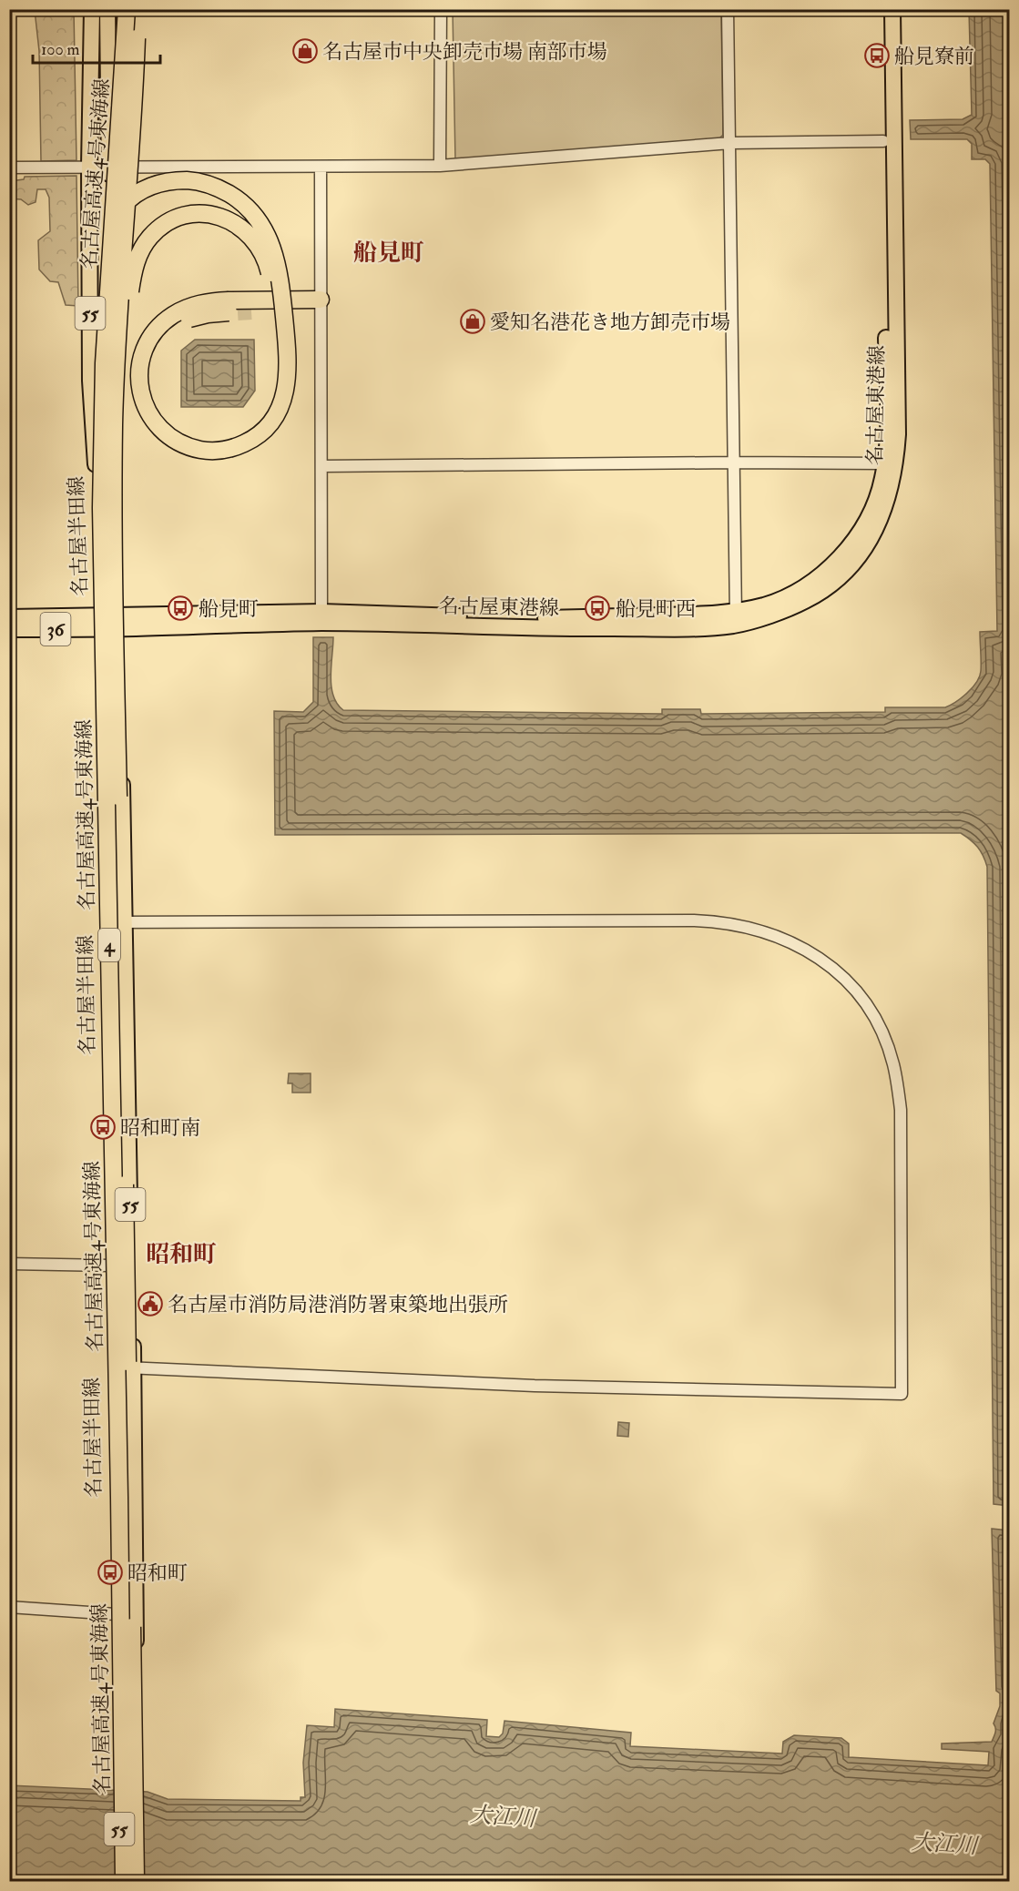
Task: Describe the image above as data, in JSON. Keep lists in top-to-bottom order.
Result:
{
  "streets": {
    "highway": ["名古屋高速4号東海線", "4"],
    "main road": [
      "55",
      "名古屋東港線",
      "名古屋半田線",
      "36"
    ]
  },
  "crossings": [
    ["名古屋高速4号東海線", "名古屋東港線"],
    ["名古屋高速4号東海線", "名古屋半田線"],
    ["名古屋高速4号東海線", "36"],
    ["名古屋東港線", "名古屋半田線"],
    ["名古屋東港線", "36"],
    ["名古屋半田線", "36"]
  ],
  "districts": ["船見町", "昭和町"],
  "water": ["大江川"],
  "places": {
    "shop": ["名古屋市中央卸売市場 南部市場", "愛知名港花き地方卸売市場"],
    "bus stop": [
      "船見寮前",
      "船見町",
      "船見町西",
      "昭和町南",
      "昭和町"
    ],
    "public building": ["名古屋市消防局港消防署東築地出張所"]
  },
  "scale_bar": "100 m"
}
